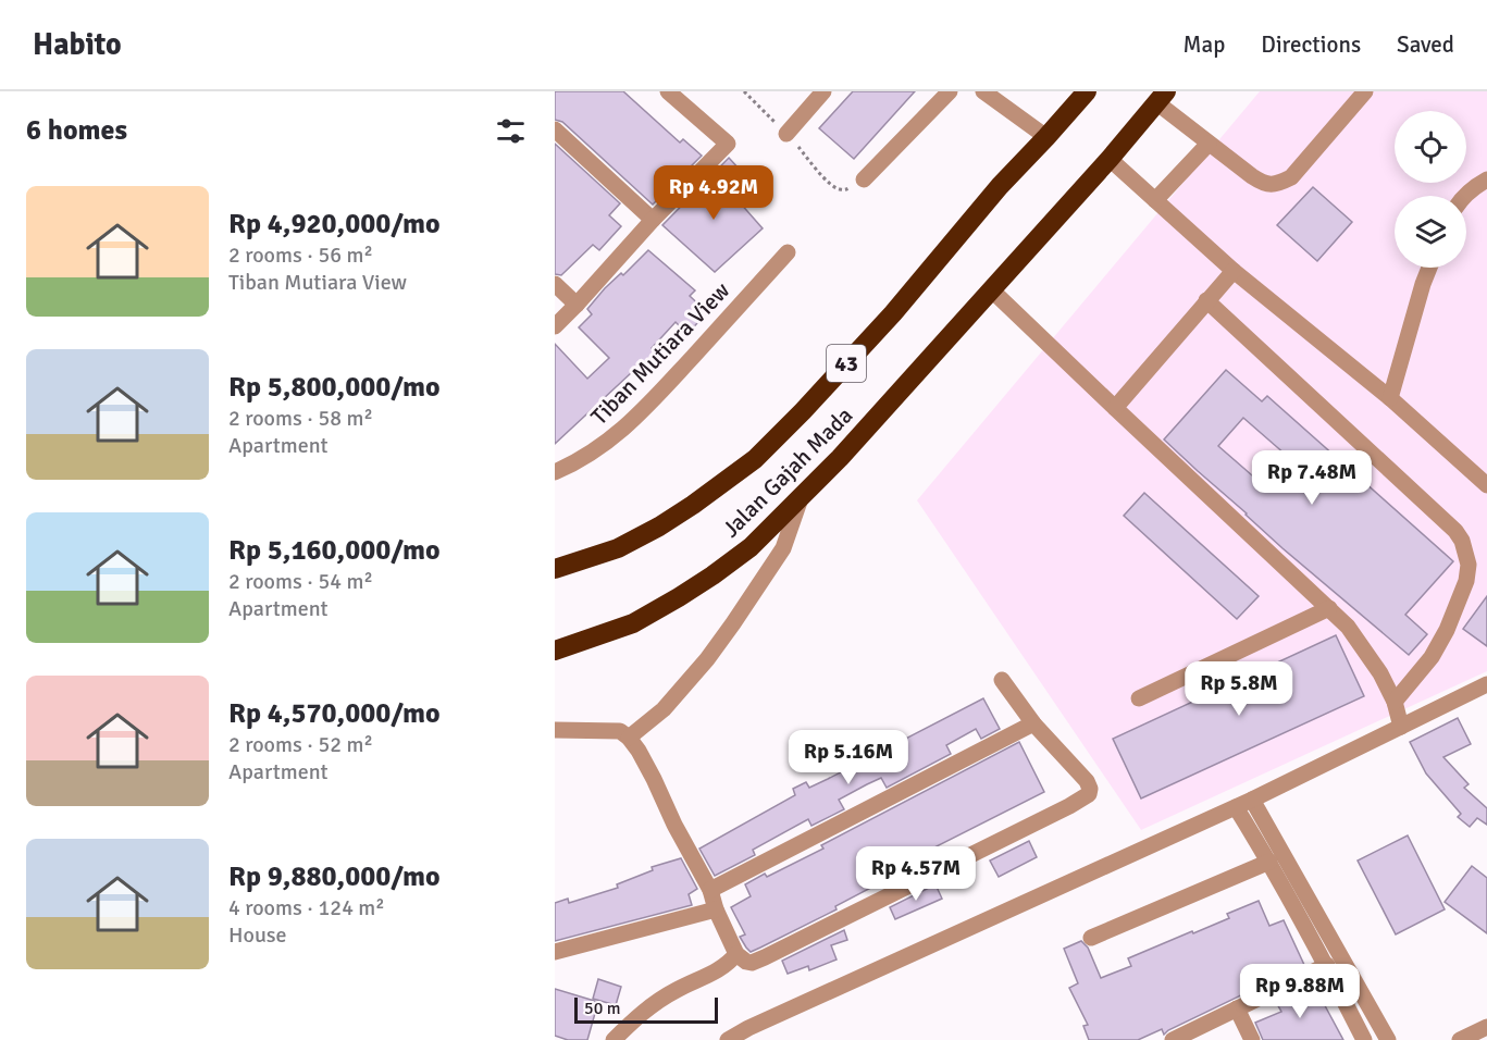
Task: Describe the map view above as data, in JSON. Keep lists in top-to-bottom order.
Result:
{
  "streets": {
    "highway": ["43", "Jalan Gajah Mada"],
    "street": ["Tiban Mutiara View"]
  },
  "scale_bar": "50 m",
  "page": {
    "header": "Habito",
    "nav": ["Map", "Directions", "Saved"],
    "heading": "6 homes",
    "price": [
      "Rp 4.92M",
      "Rp 7.48M",
      "Rp 5.8M",
      "Rp 5.16M",
      "Rp 4.57M",
      "Rp 9.88M"
    ],
    "list": [
      {
        "name": "Rp 4,920,000/mo",
        "note": "2 rooms · 56 m² · Tiban Mutiara View"
      },
      {
        "name": "Rp 5,800,000/mo",
        "note": "2 rooms · 58 m² · Apartment"
      },
      {
        "name": "Rp 5,160,000/mo",
        "note": "2 rooms · 54 m² · Apartment"
      },
      {
        "name": "Rp 4,570,000/mo",
        "note": "2 rooms · 52 m² · Apartment"
      },
      {
        "name": "Rp 9,880,000/mo",
        "note": "4 rooms · 124 m² · House"
      }
    ],
    "scale": "50 m"
  }
}
